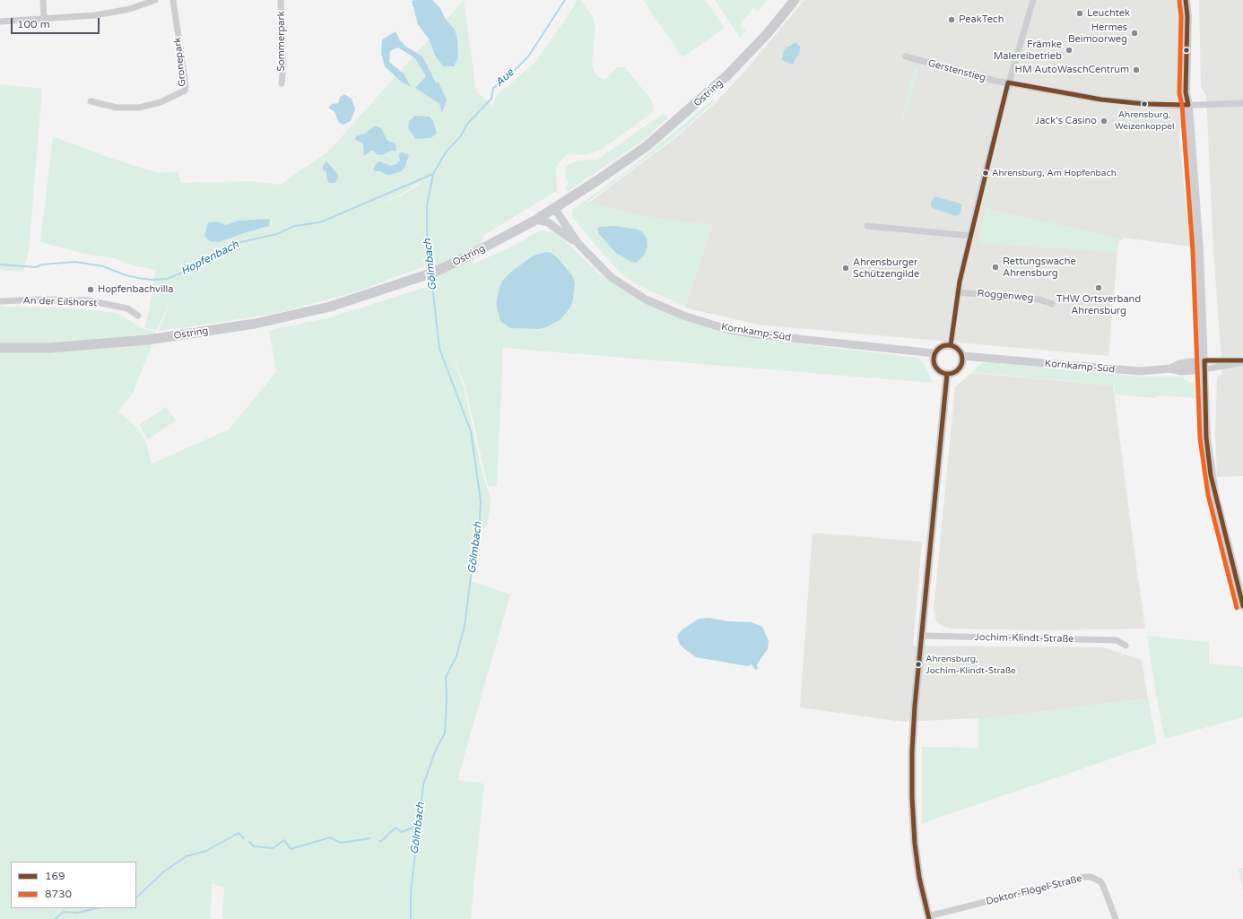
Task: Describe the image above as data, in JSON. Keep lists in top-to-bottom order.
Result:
{
  "streets": {
    "main road": ["Ostring"],
    "street": [
      "Sommerpark",
      "Gronepark",
      "Gerstenstieg",
      "Roggenweg",
      "An der Eilshorst",
      "Kornkamp-Süd",
      "Jochim-Klindt-Straße",
      "Doktor-Flögel-Straße"
    ]
  },
  "crossings": [
    ["Ostring", "Kornkamp-Süd"]
  ],
  "water": ["Aue", "Hopfenbach", "Gölmbach"],
  "places": [
    "Leuchtek",
    "PeakTech",
    "Hermes Beimoorweg",
    "Främke Malereibetrieb",
    "HM AutoWaschCentrum",
    "Ahrensburg, Weizenkoppel",
    "Jack's Casino",
    "Ahrensburg, Am Hopfenbach",
    "Rettungswache Ahrensburg",
    "Ahrensburger Schützengilde",
    "THW Ortsverband Ahrensburg",
    "Hopfenbachvilla",
    "Ahrensburg, Jochim-Klindt-Straße"
  ],
  "lines": ["transit line 169", "transit line 8730"],
  "legend": ["169", "8730"],
  "scale_bar": "100 m"
}
